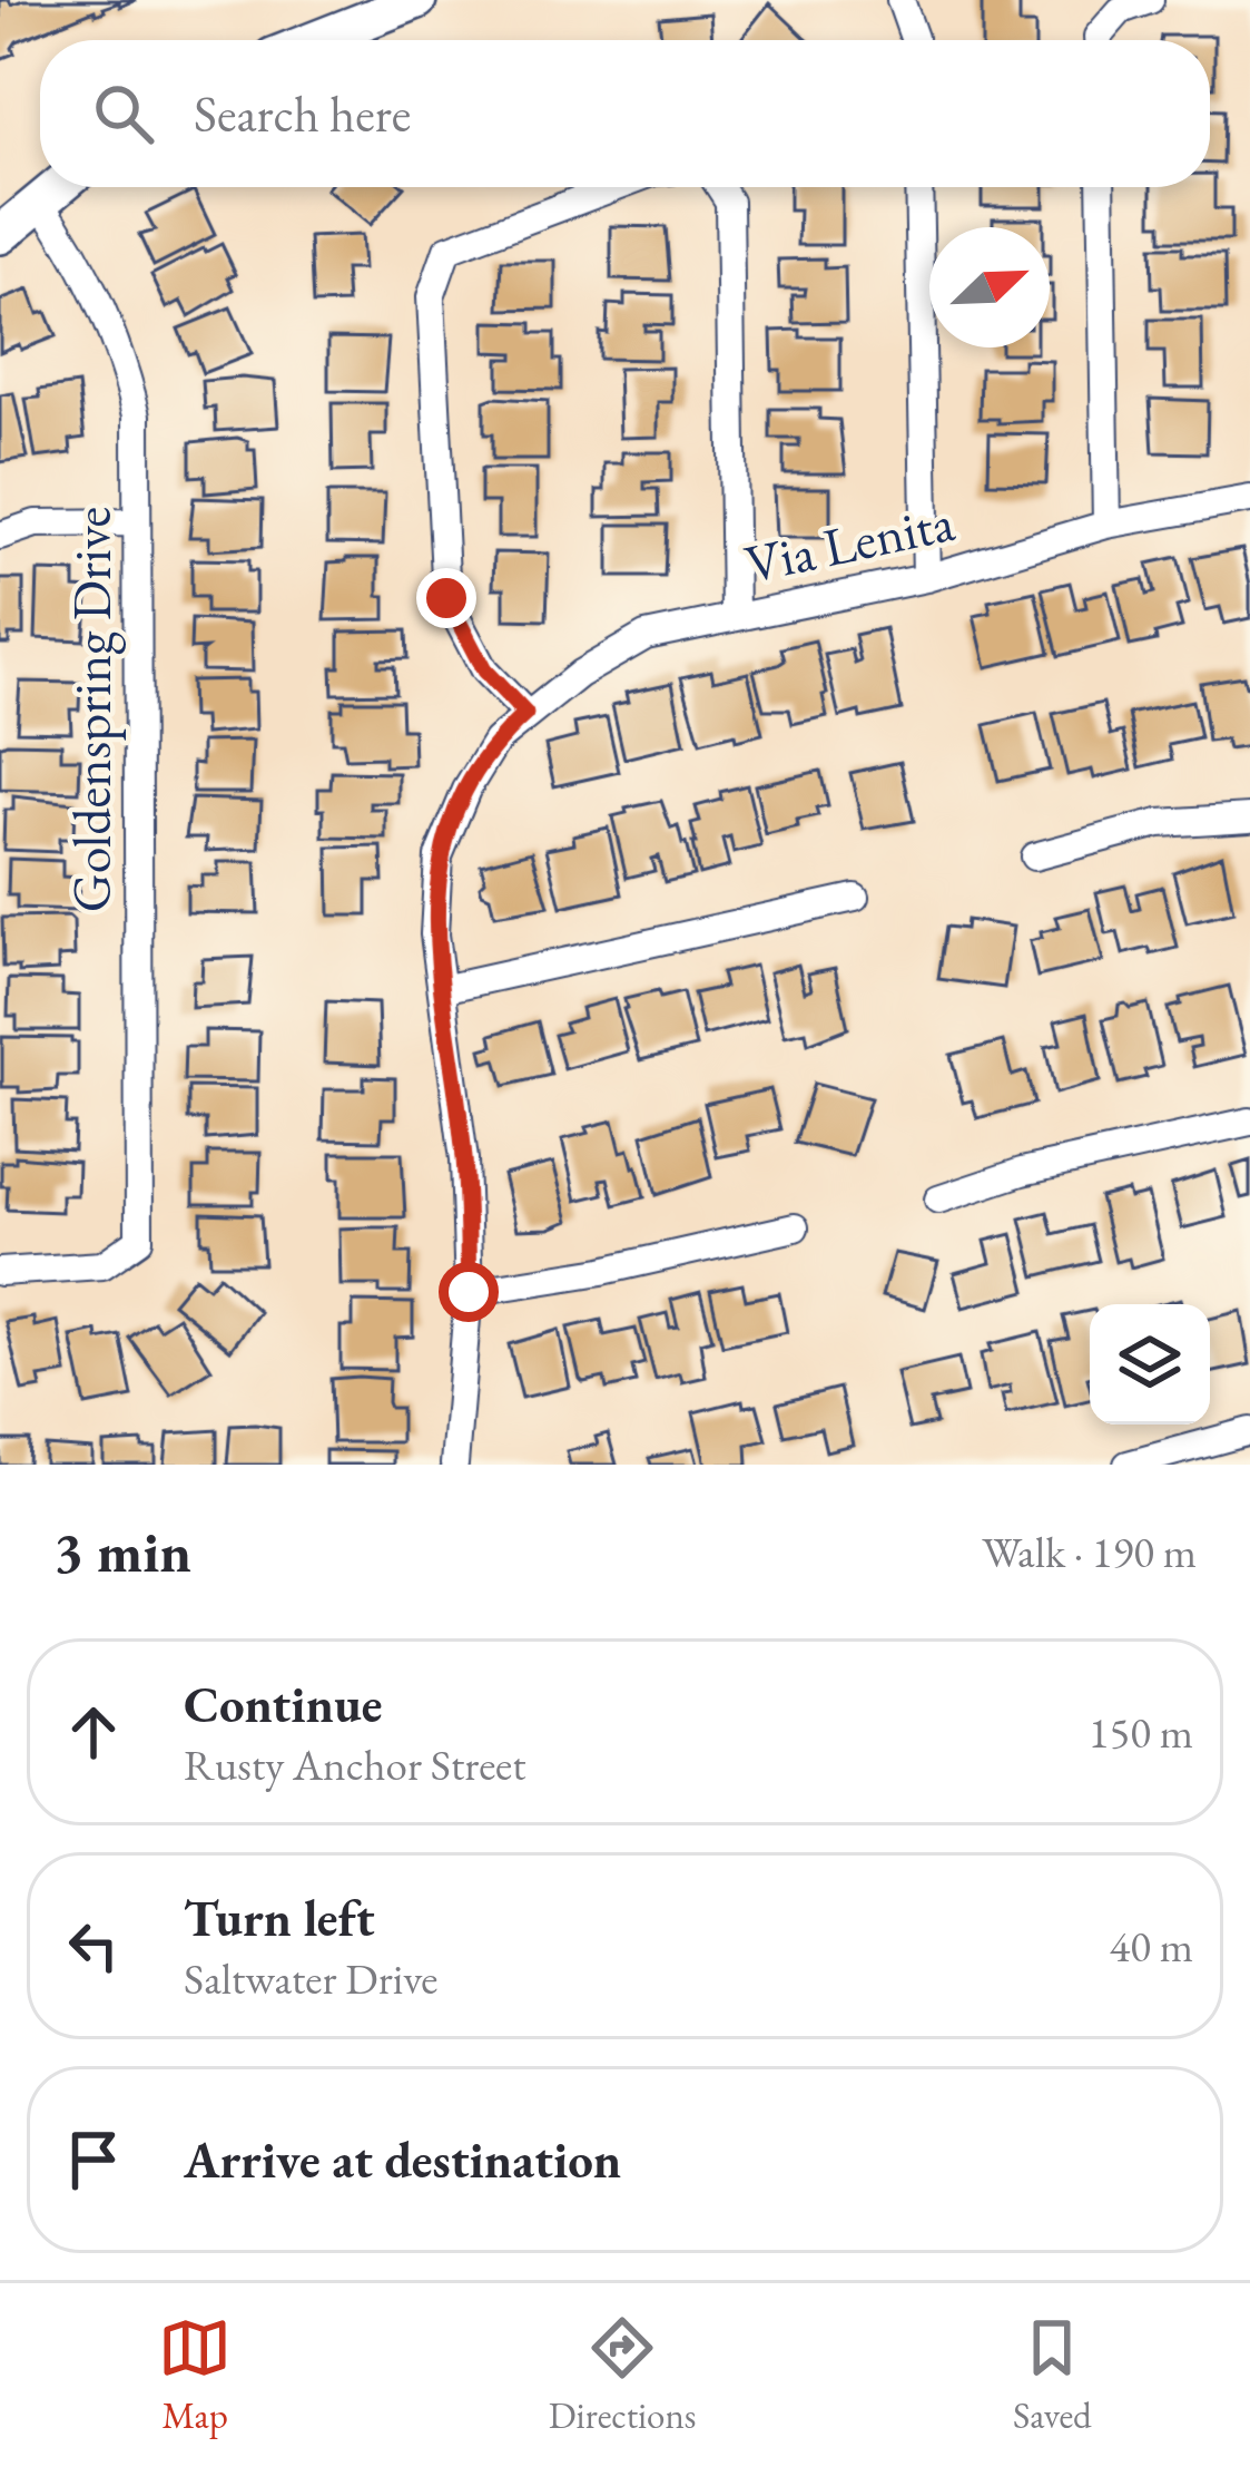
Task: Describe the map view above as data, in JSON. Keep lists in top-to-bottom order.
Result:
{
  "streets": {
    "street": ["Via Lenita", "Goldenspring Drive"]
  },
  "north": "top right",
  "page": {
    "search": "Search here",
    "heading": ["3 min", "Walk · 190 m"],
    "list": [
      ["Continue", "Rusty Anchor Street", "150 m"],
      ["Turn left", "Saltwater Drive", "40 m"],
      "Arrive at destination"
    ],
    "nav": ["Map", "Directions", "Saved"]
  }
}
